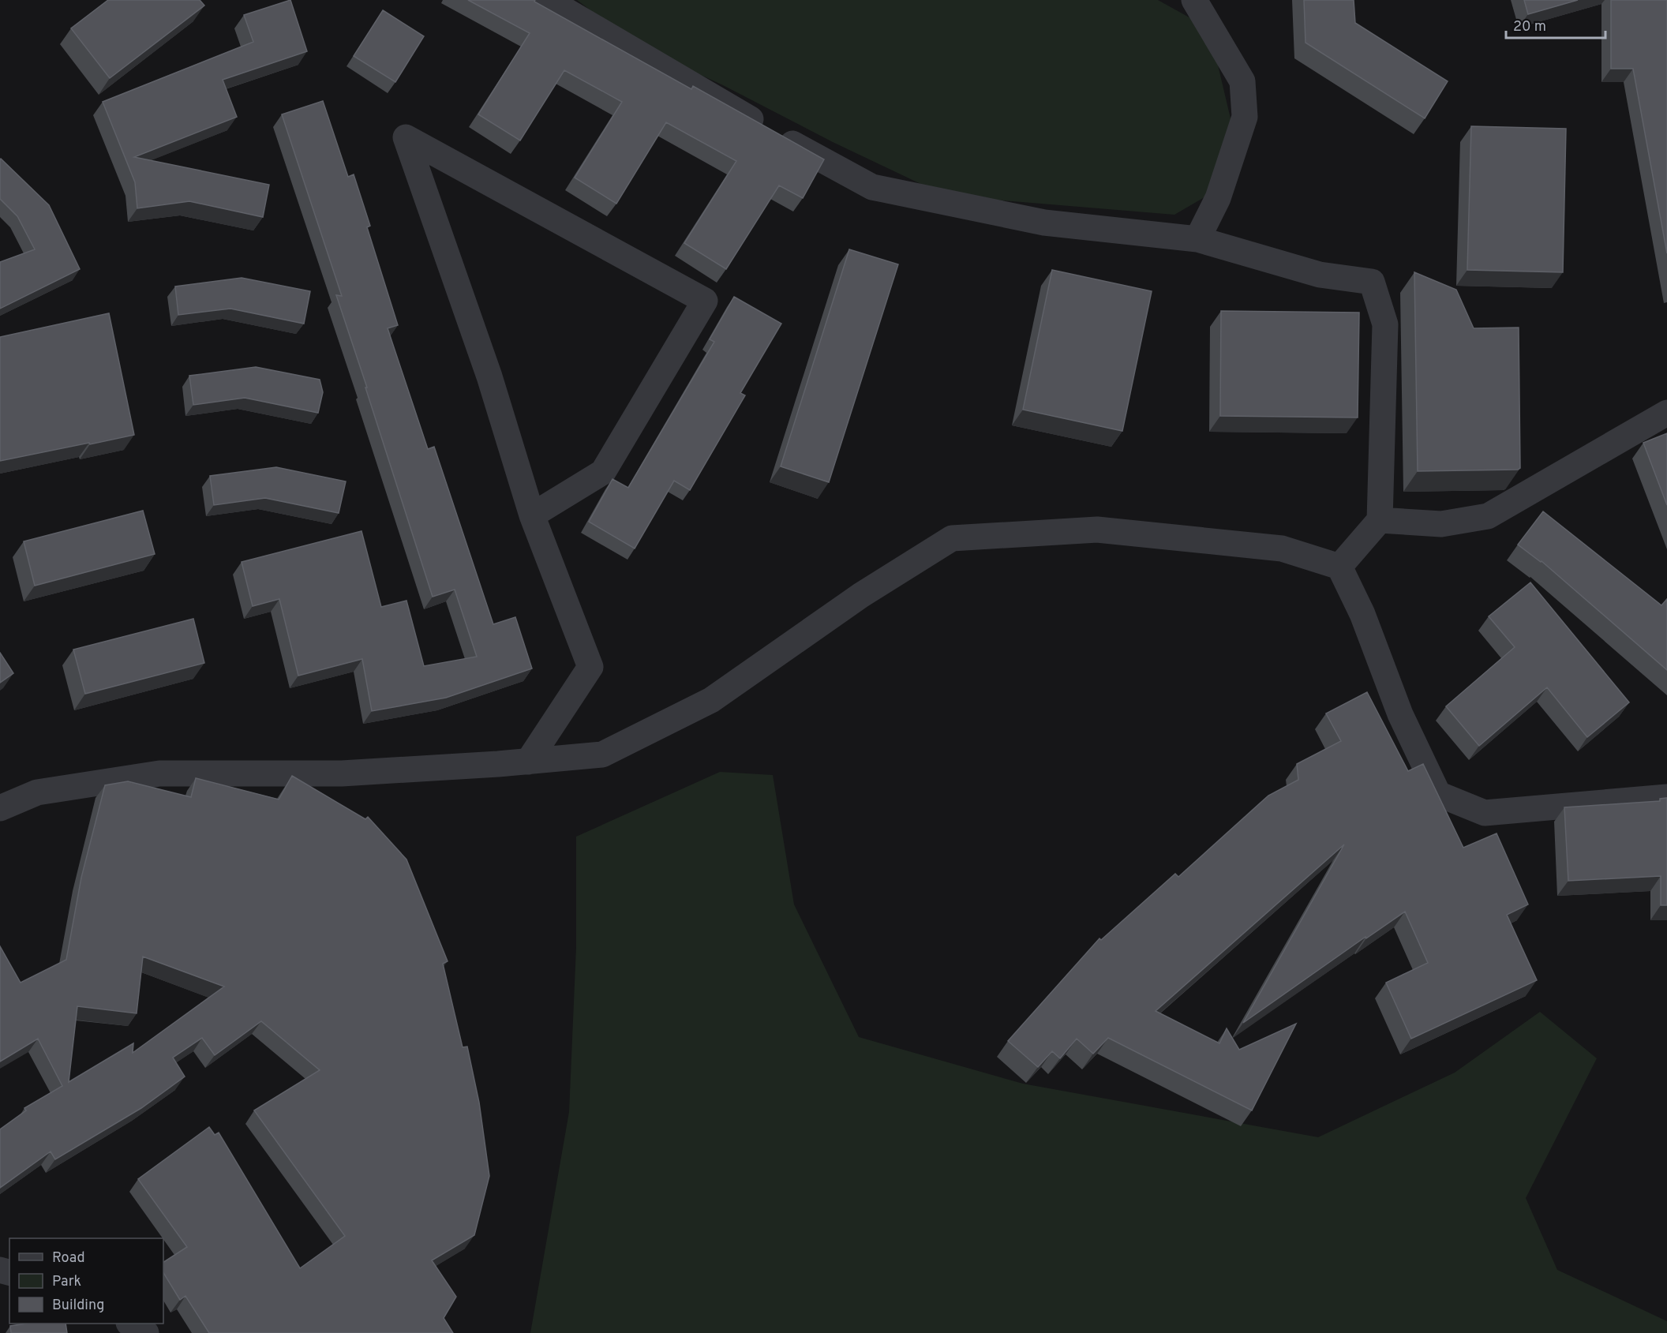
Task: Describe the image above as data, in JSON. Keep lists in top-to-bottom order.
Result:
{
  "legend": ["Road", "Park", "Building"],
  "scale_bar": "20 m"
}
